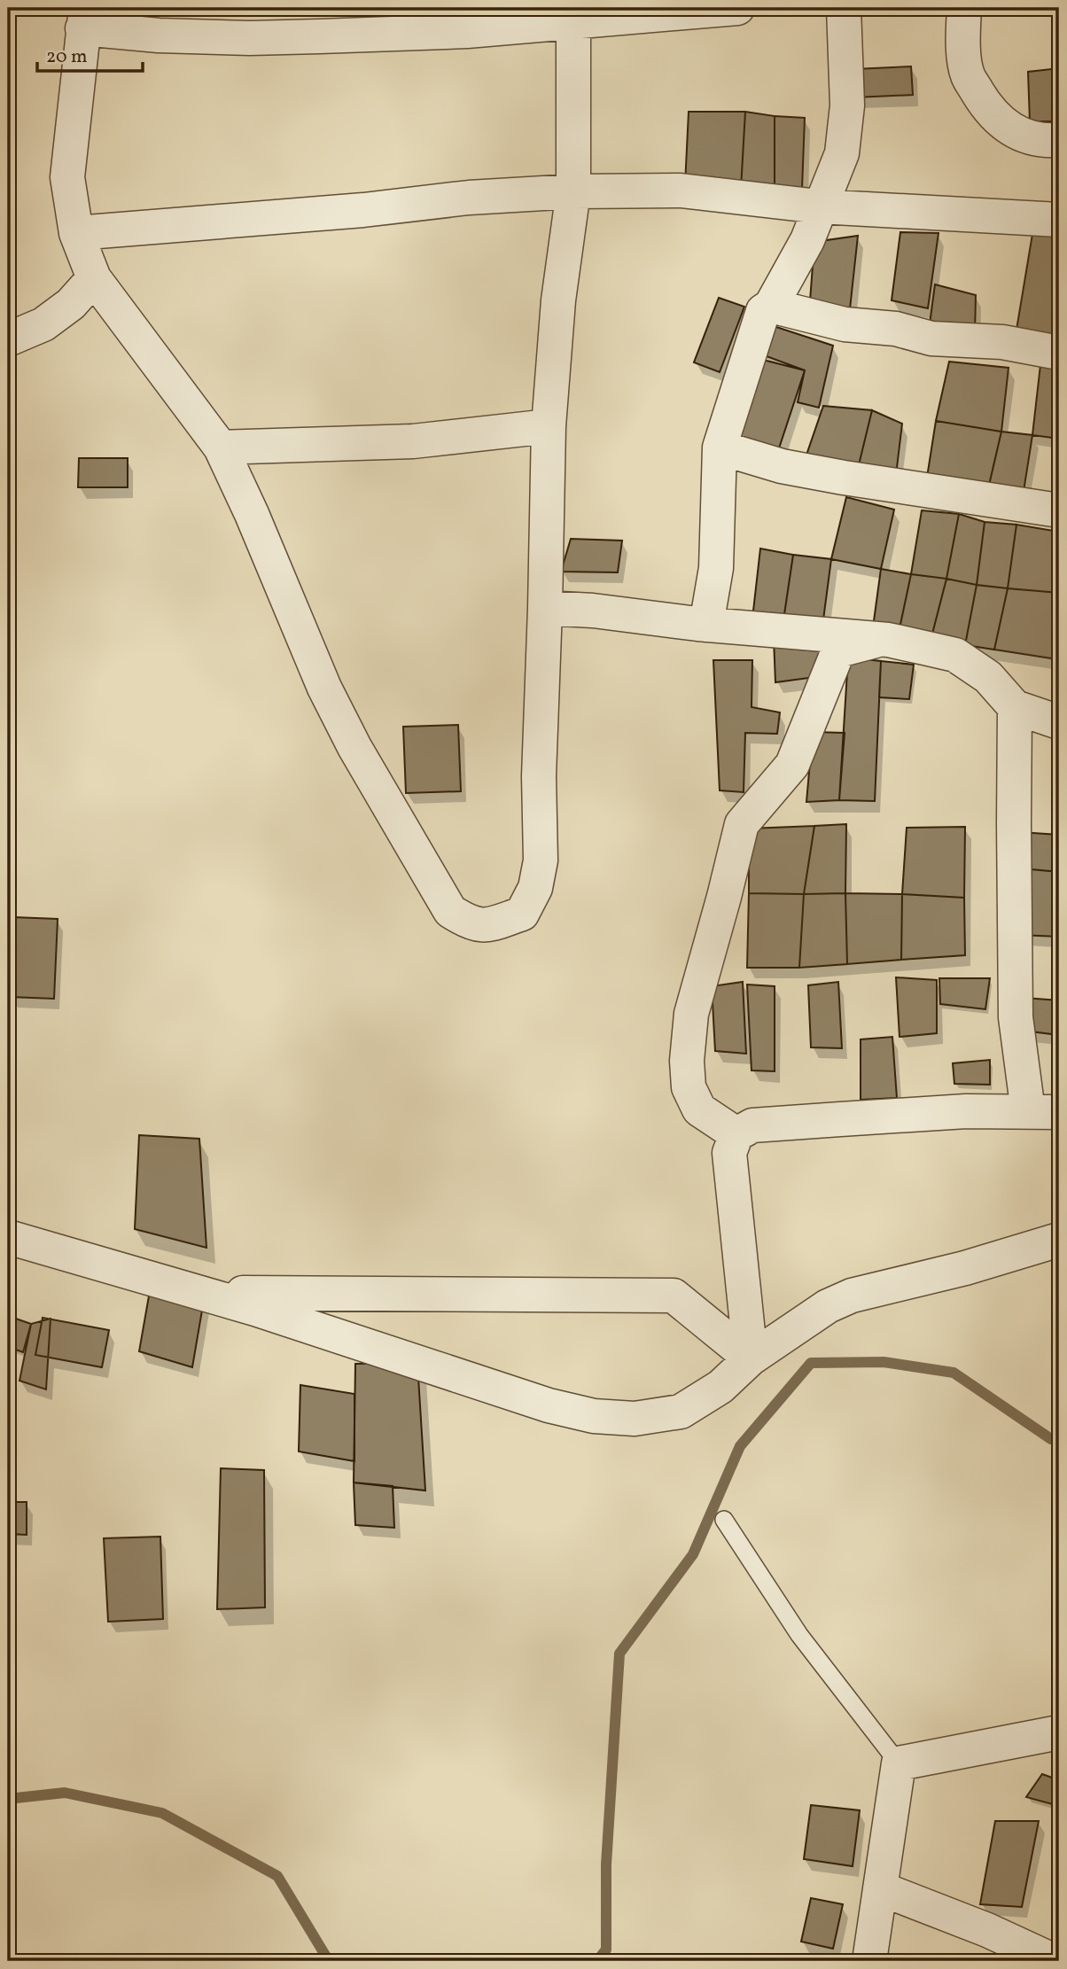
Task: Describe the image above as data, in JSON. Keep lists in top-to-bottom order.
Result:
{
  "scale_bar": "20 m"
}
